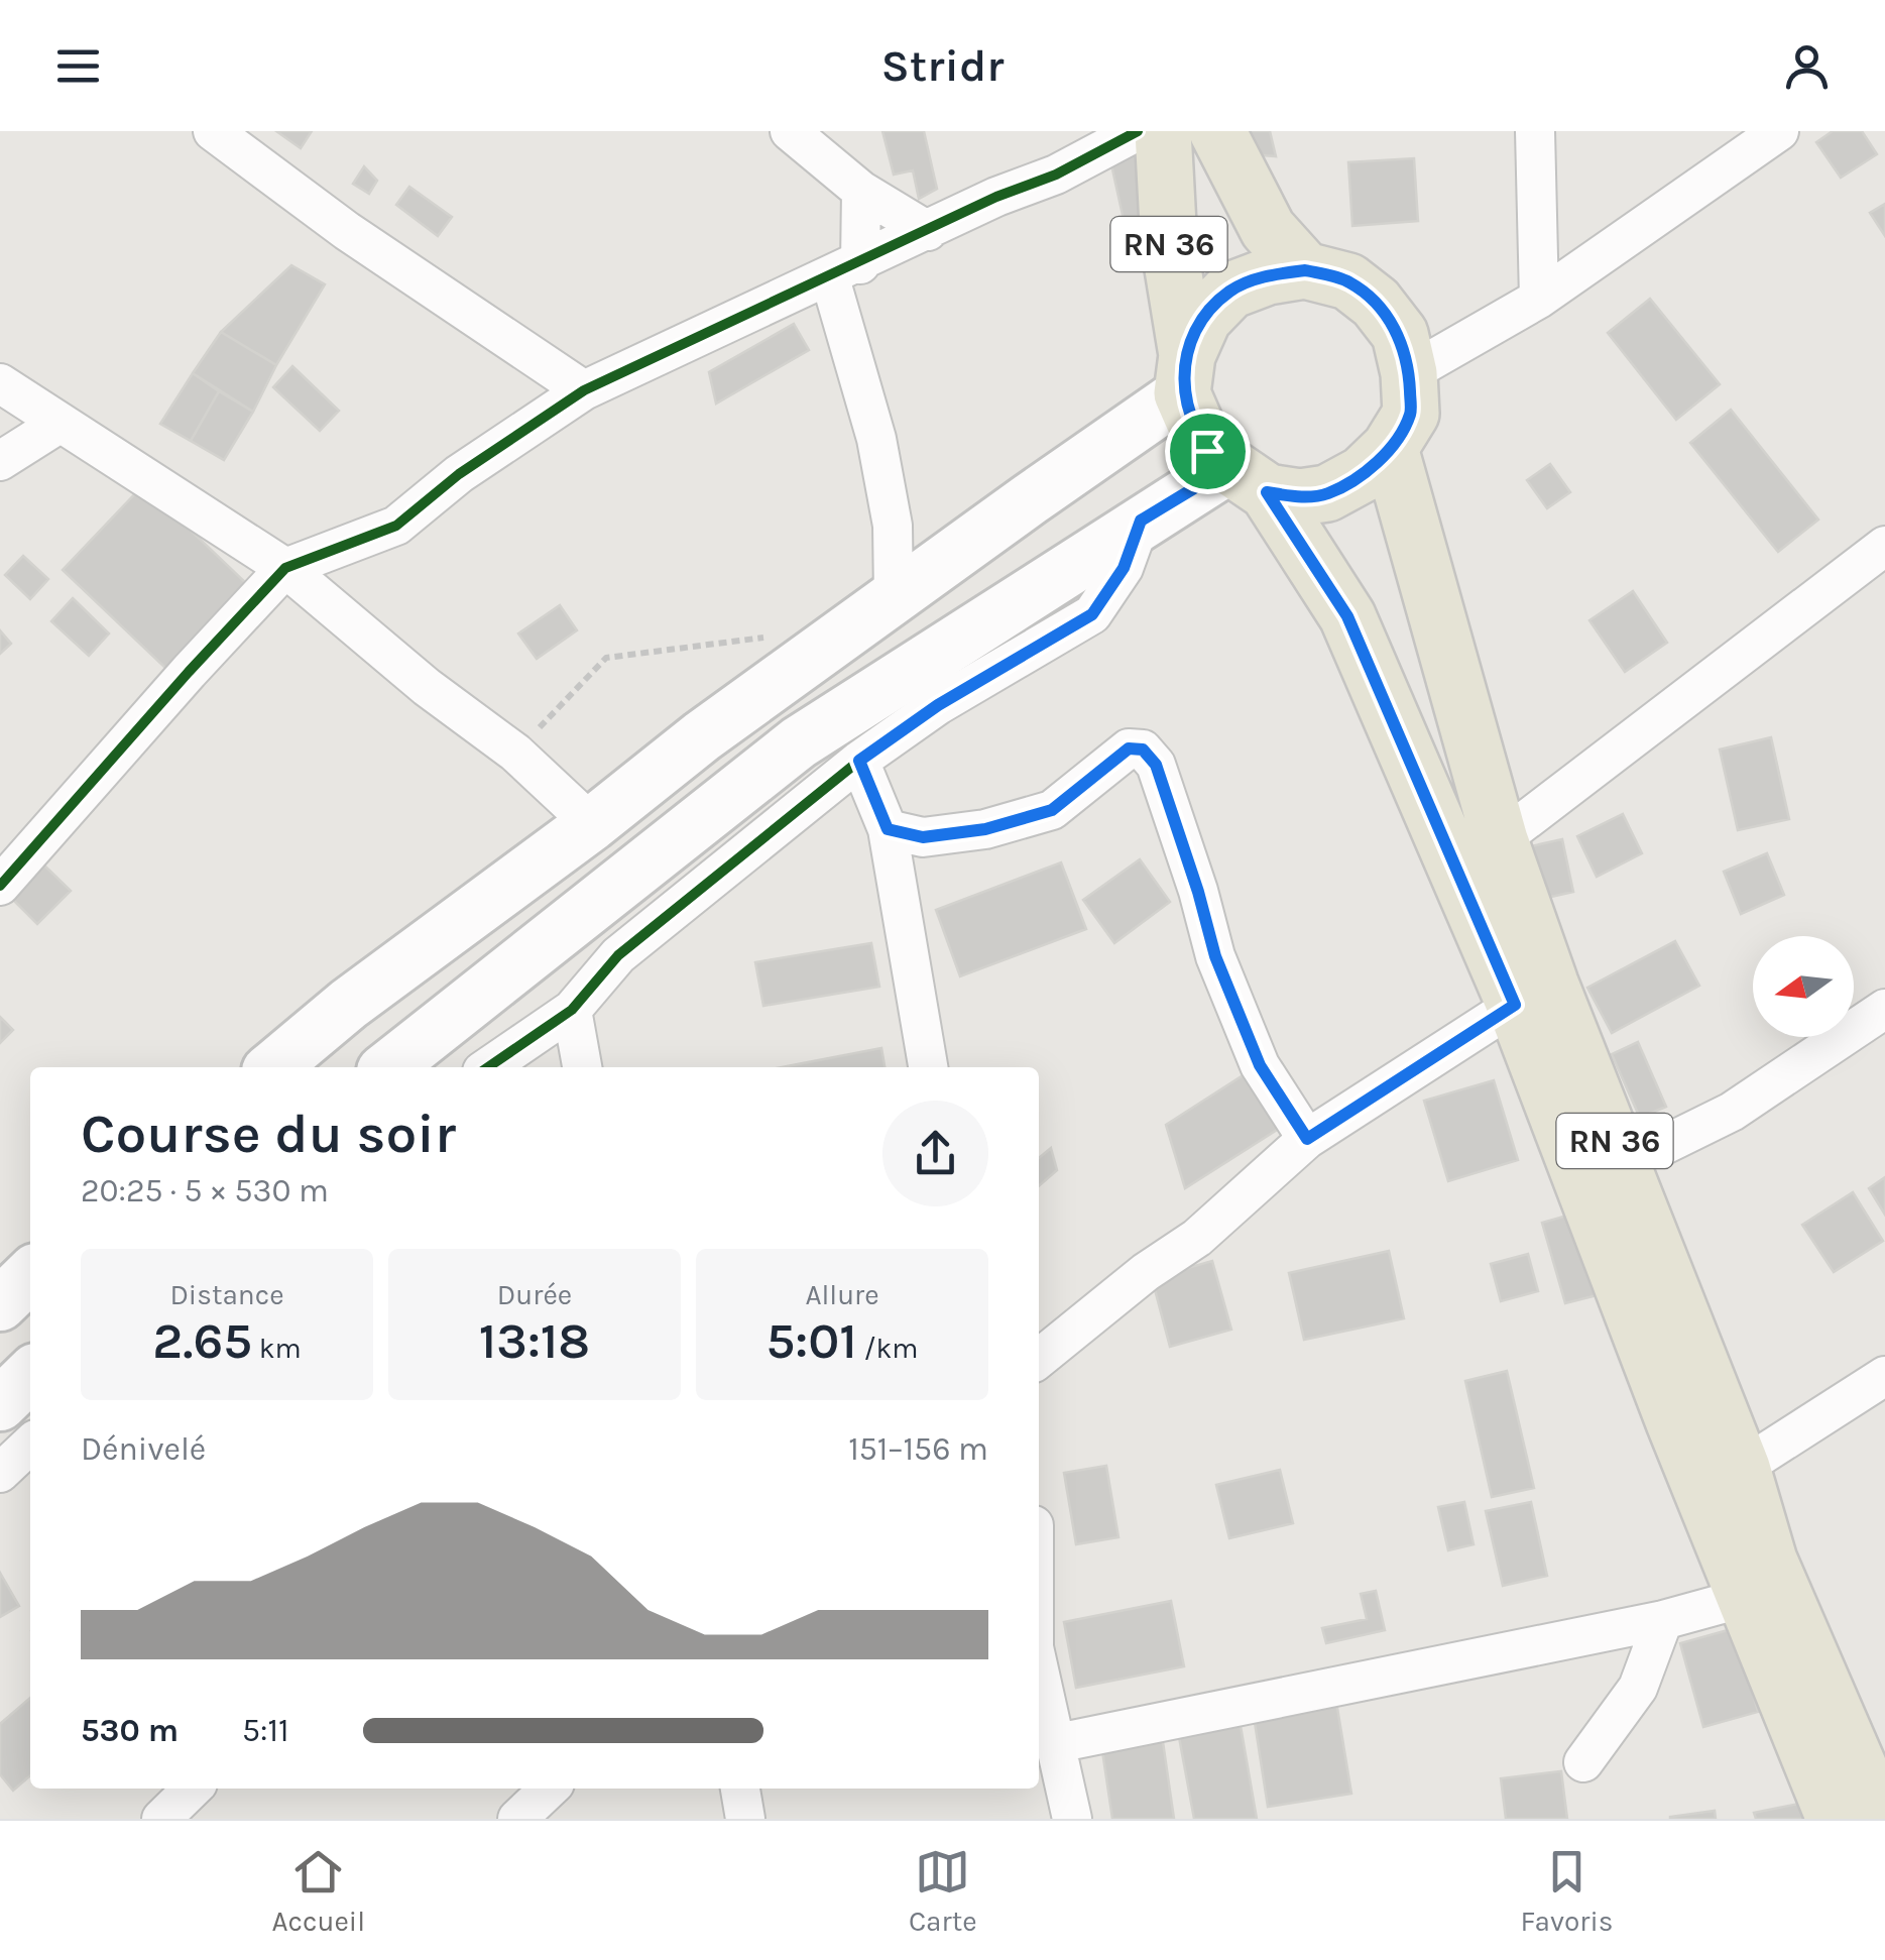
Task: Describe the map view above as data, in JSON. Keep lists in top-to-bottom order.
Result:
{
  "streets": {
    "main road": ["RN 36"]
  },
  "north": "left",
  "page": {
    "header": "Stridr",
    "heading": ["Course du soir", "20:25 · 5 × 530 m"],
    "stats": [
      ["Distance", "2.65 km"],
      ["Durée", "13:18"],
      ["Allure", "5:01 /km"]
    ],
    "chart": ["Dénivelé", "151–156 m"],
    "list": [
      {
        "name": "530 m",
        "note": "5:11"
      }
    ],
    "tabs": ["Accueil", "Carte", "Favoris"]
  }
}
